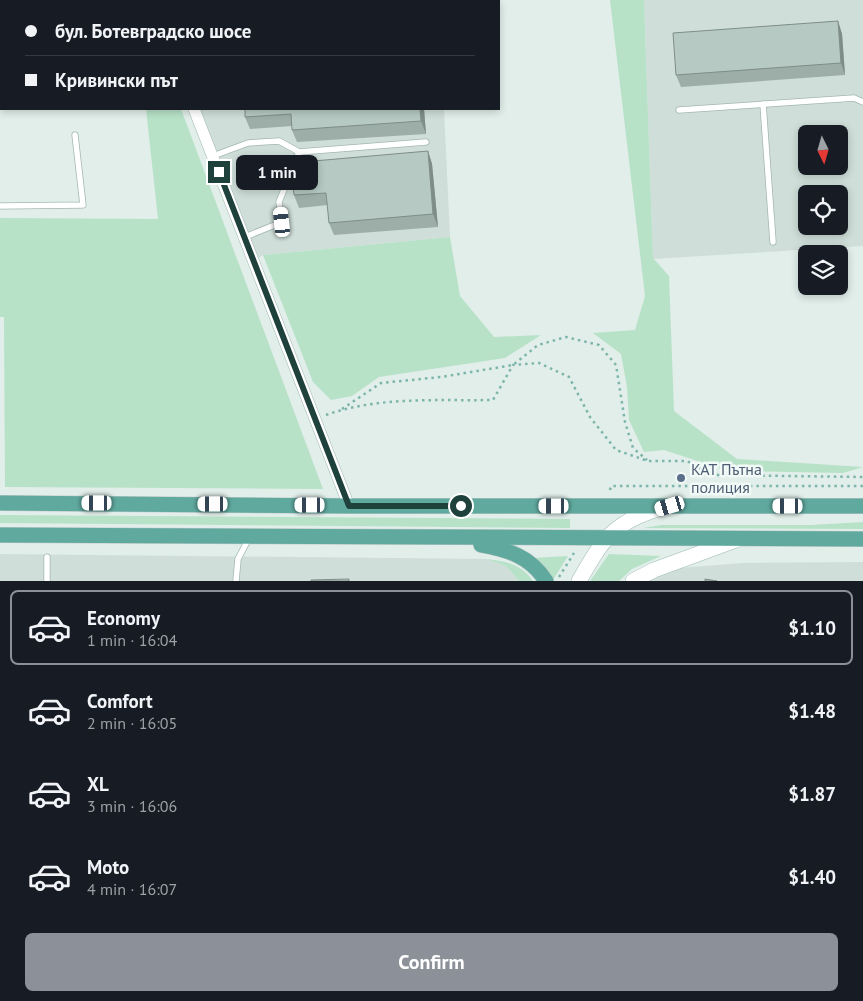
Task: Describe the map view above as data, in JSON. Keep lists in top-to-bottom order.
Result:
{
  "places": ["KAT Пътна полиция"],
  "north": "bottom",
  "page": {
    "banner": ["бул. Ботевградско шосе", "Кривински път"],
    "bubble": "1 min",
    "list": [
      {
        "name": "Economy",
        "note": "1 min · 16:04",
        "value": "$1.10"
      },
      {
        "name": "Comfort",
        "note": "2 min · 16:05",
        "value": "$1.48"
      },
      {
        "name": "XL",
        "note": "3 min · 16:06",
        "value": "$1.87"
      },
      {
        "name": "Moto",
        "note": "4 min · 16:07",
        "value": "$1.40"
      }
    ],
    "buttons": "Confirm"
  }
}
